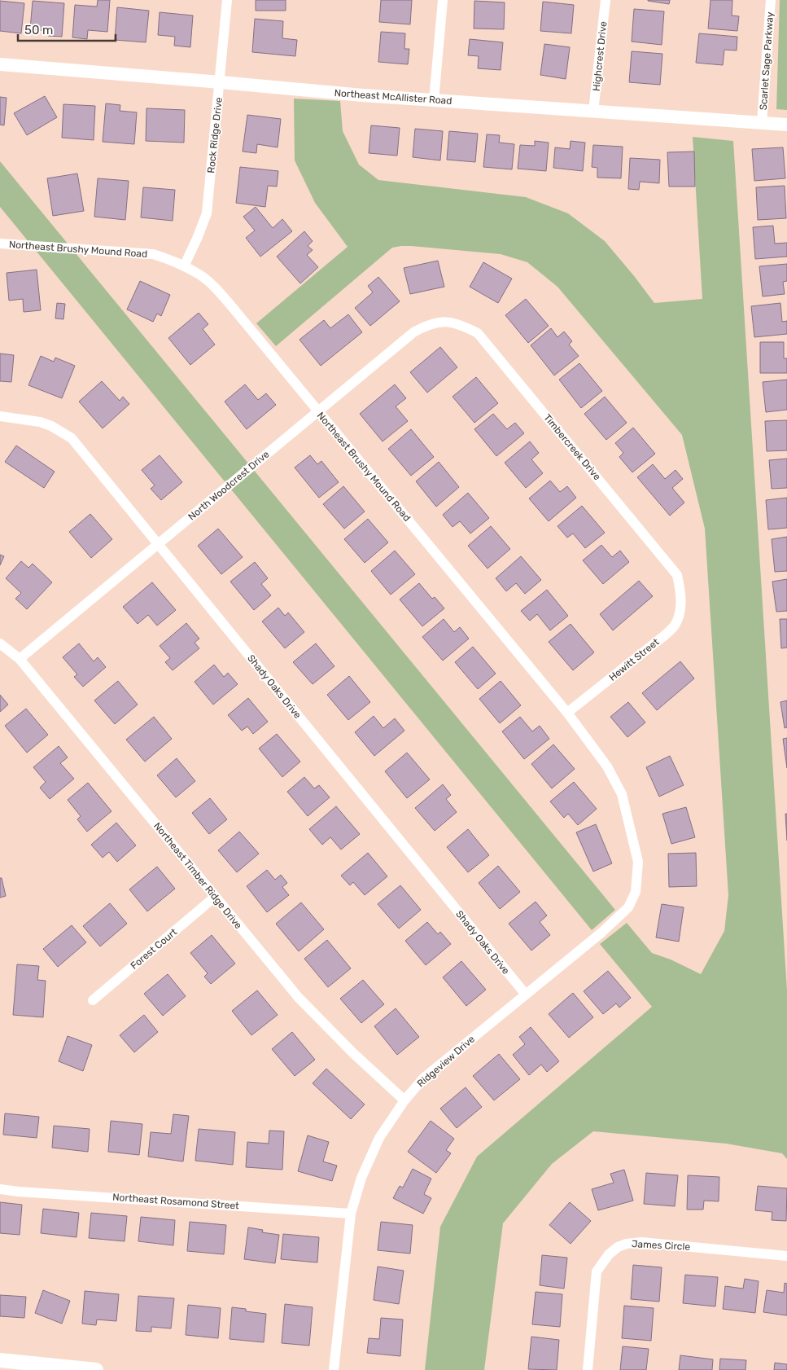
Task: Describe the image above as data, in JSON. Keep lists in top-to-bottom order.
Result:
{
  "streets": {
    "street": [
      "Highcrest Drive",
      "Scarlet Sage Parkway",
      "Northeast McAllister Road",
      "Rock Ridge Drive",
      "Northeast Brushy Mound Road",
      "Timbercreek Drive",
      "North Woodcrest Drive",
      "Hewitt Street",
      "Shady Oaks Drive",
      "Northeast Timber Ridge Drive",
      "Forest Court",
      "Ridgeview Drive",
      "Northeast Rosamond Street",
      "James Circle"
    ]
  },
  "crossings": [
    ["Highcrest Drive", "Northeast McAllister Road"],
    ["Scarlet Sage Parkway", "Northeast McAllister Road"],
    ["Northeast McAllister Road", "Rock Ridge Drive"],
    ["Rock Ridge Drive", "Northeast Brushy Mound Road"],
    ["Northeast Brushy Mound Road", "North Woodcrest Drive"],
    ["Northeast Brushy Mound Road", "Hewitt Street"],
    ["Northeast Brushy Mound Road", "Ridgeview Drive"],
    ["Timbercreek Drive", "North Woodcrest Drive"],
    ["Timbercreek Drive", "Hewitt Street"],
    ["North Woodcrest Drive", "Shady Oaks Drive"],
    ["North Woodcrest Drive", "Northeast Timber Ridge Drive"],
    ["Shady Oaks Drive", "Ridgeview Drive"],
    ["Northeast Timber Ridge Drive", "Forest Court"],
    ["Northeast Timber Ridge Drive", "Ridgeview Drive"],
    ["Ridgeview Drive", "Northeast Rosamond Street"]
  ],
  "scale_bar": "50 m"
}
